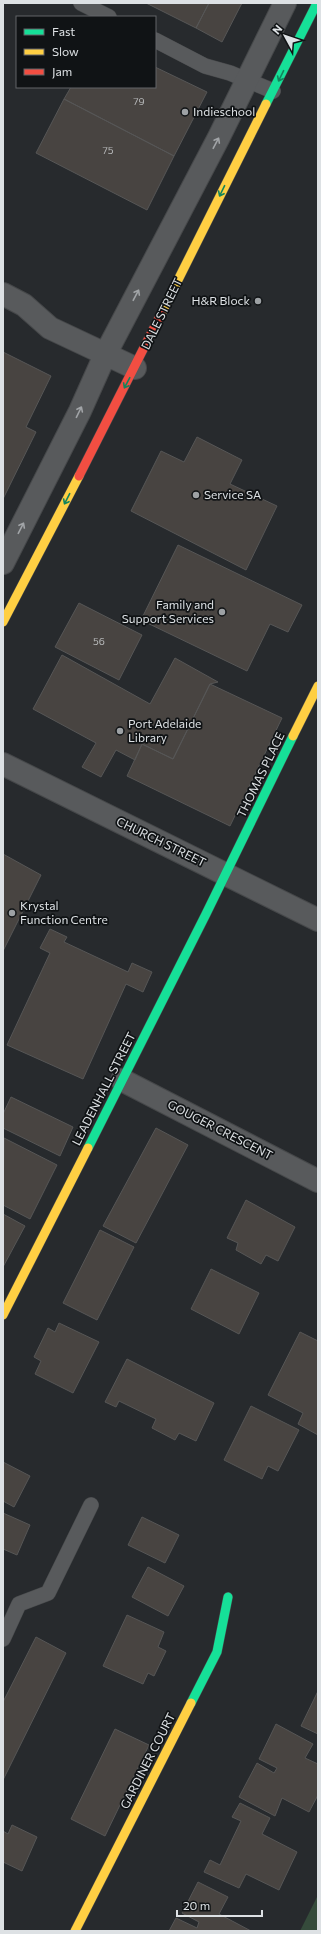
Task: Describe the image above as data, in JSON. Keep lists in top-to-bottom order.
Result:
{
  "streets": {
    "street": [
      "DALE STREET",
      "THOMAS PLACE",
      "CHURCH STREET",
      "LEADENHALL STREET",
      "GOUGER CRESCENT",
      "GARDINER COURT"
    ]
  },
  "crossings": [
    ["THOMAS PLACE", "CHURCH STREET"],
    ["THOMAS PLACE", "LEADENHALL STREET"],
    ["CHURCH STREET", "LEADENHALL STREET"],
    ["LEADENHALL STREET", "GOUGER CRESCENT"]
  ],
  "places": [
    "Indieschool",
    "H&R Block",
    "Service SA",
    "Family and Support Services",
    "Port Adelaide Library",
    "Krystal Function Centre"
  ],
  "house_numbers": ["79", "75", "56"],
  "legend": ["Fast", "Slow", "Jam"],
  "scale_bar": "20 m",
  "north": "top left"
}
